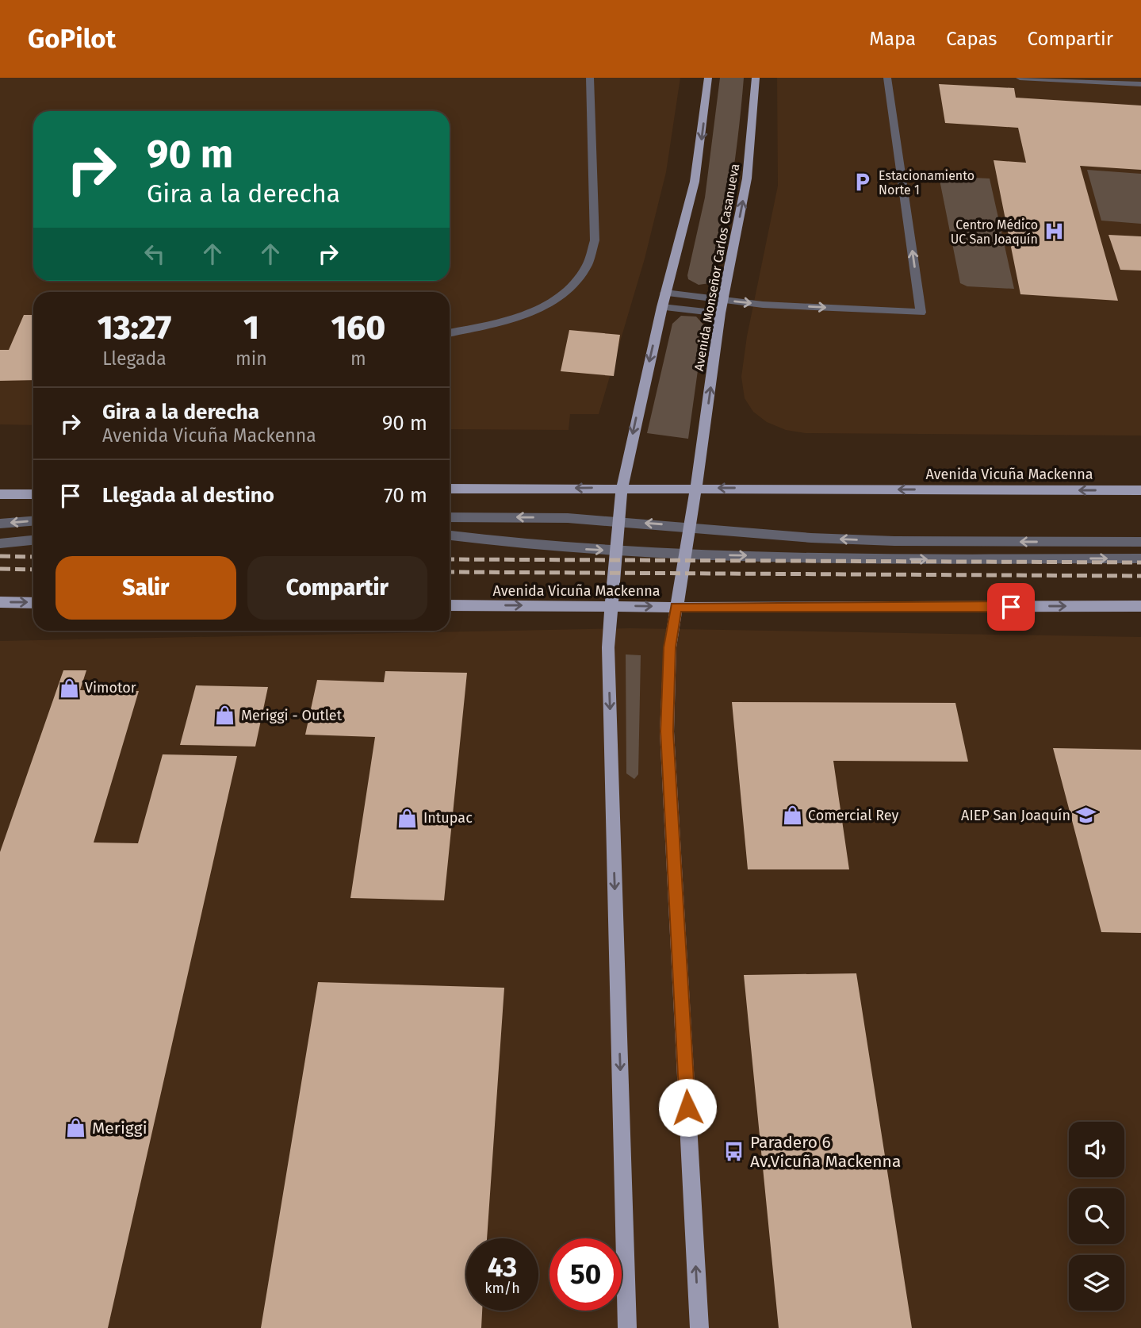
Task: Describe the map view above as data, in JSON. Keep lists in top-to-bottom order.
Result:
{
  "streets": {
    "main road": ["Avenida Monseñor Carlos Casanueva", "Avenida Vicuña Mackenna"]
  },
  "crossings": [
    ["Avenida Monseñor Carlos Casanueva", "Avenida Vicuña Mackenna"]
  ],
  "places": {
    "parking": ["Estacionamiento Norte 1"],
    "hospital": ["Centro Médico UC San Joaquín"],
    "shop": [
      "Vimotor",
      "Meriggi - Outlet",
      "Comercial Rey",
      "Intupac",
      "Meriggi"
    ],
    "school or university": ["AIEP San Joaquín"],
    "bus stop": ["Paradero 6 Av.Vicuña Mackenna"]
  },
  "page": {
    "header": "GoPilot",
    "nav": ["Mapa", "Capas", "Compartir"],
    "turn": ["90 m", "Gira a la derecha"],
    "eta": [
      "13:27",
      "Llegada",
      "1",
      "min",
      "160",
      "m"
    ],
    "list": [
      {
        "name": "Gira a la derecha",
        "note": "Avenida Vicuña Mackenna",
        "value": "90 m"
      },
      {
        "name": "Llegada al destino",
        "value": "70 m"
      }
    ],
    "buttons": ["Salir", "Compartir"],
    "speed": "43 km/h",
    "limit": "50"
  }
}
